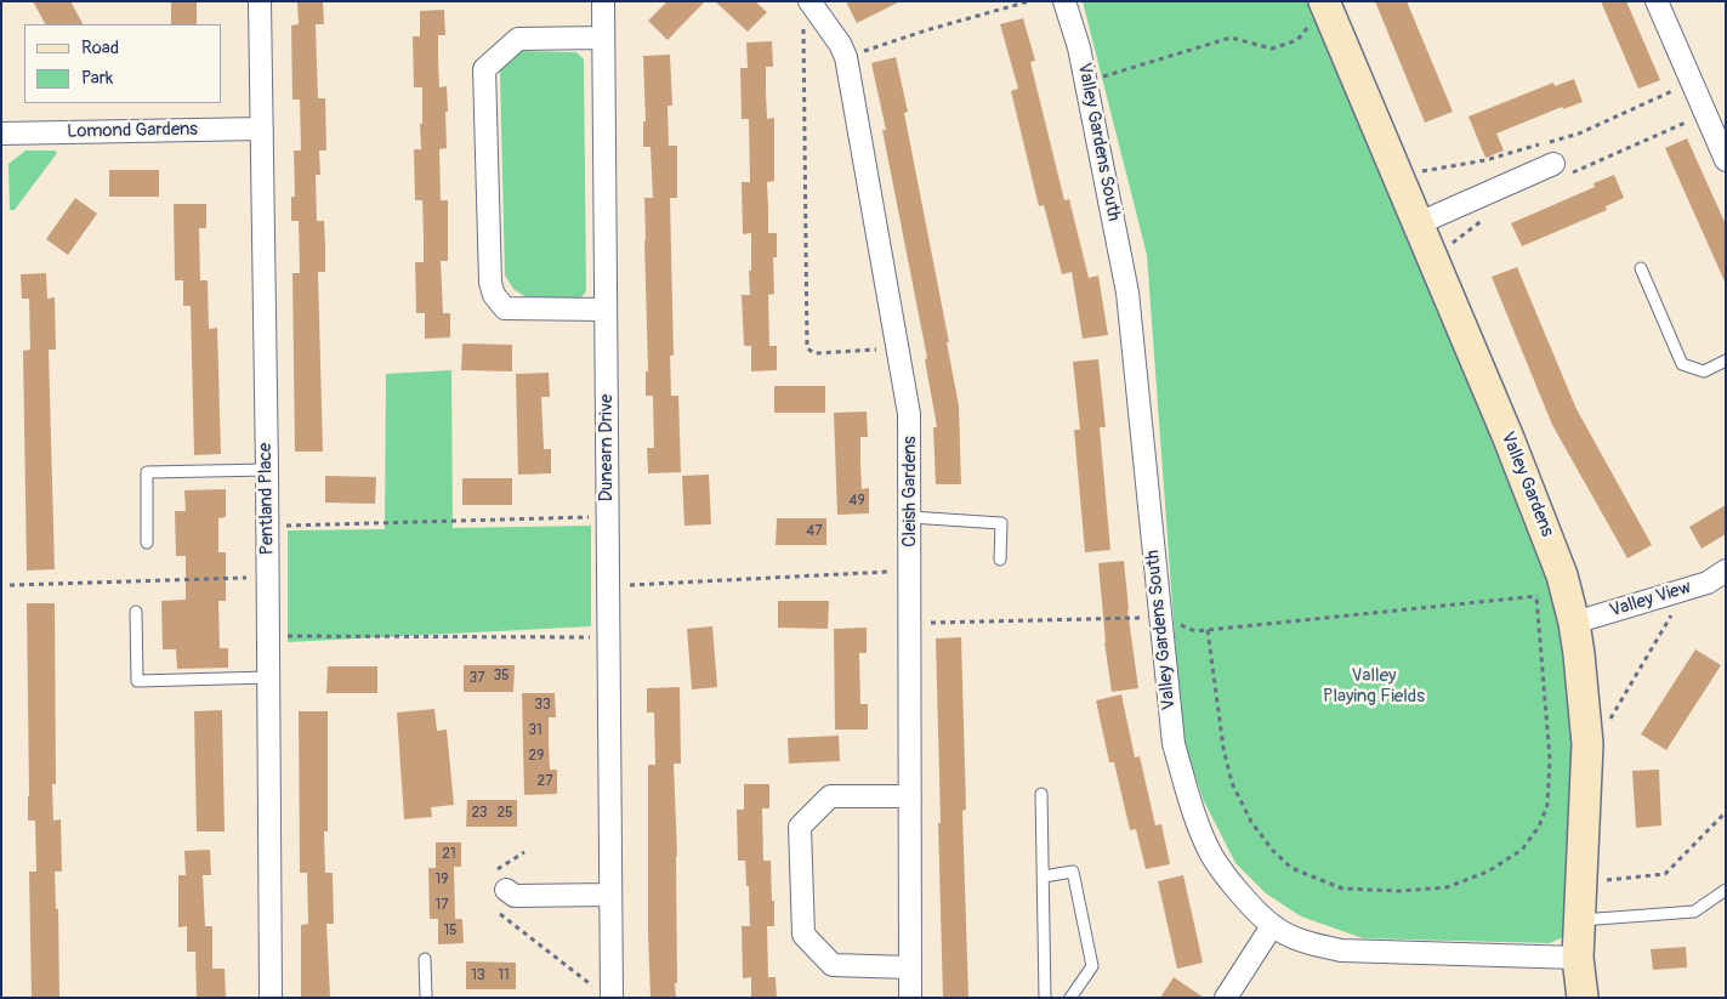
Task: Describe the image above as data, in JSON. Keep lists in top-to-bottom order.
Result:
{
  "streets": {
    "street": [
      "Lomond Gardens",
      "Valley Gardens South",
      "Dunearn Drive",
      "Valley Gardens",
      "Cleish Gardens",
      "Pentland Place",
      "Valley View"
    ]
  },
  "crossings": [
    ["Lomond Gardens", "Pentland Place"],
    ["Valley Gardens South", "Valley Gardens"],
    ["Valley Gardens", "Valley View"]
  ],
  "parks": ["Valley Playing Fields"],
  "house_numbers": [
    "49",
    "47",
    "35",
    "37",
    "33",
    "31",
    "29",
    "27",
    "23",
    "25",
    "21",
    "19",
    "17",
    "15",
    "13",
    "11"
  ],
  "legend": ["Road", "Park"]
}
